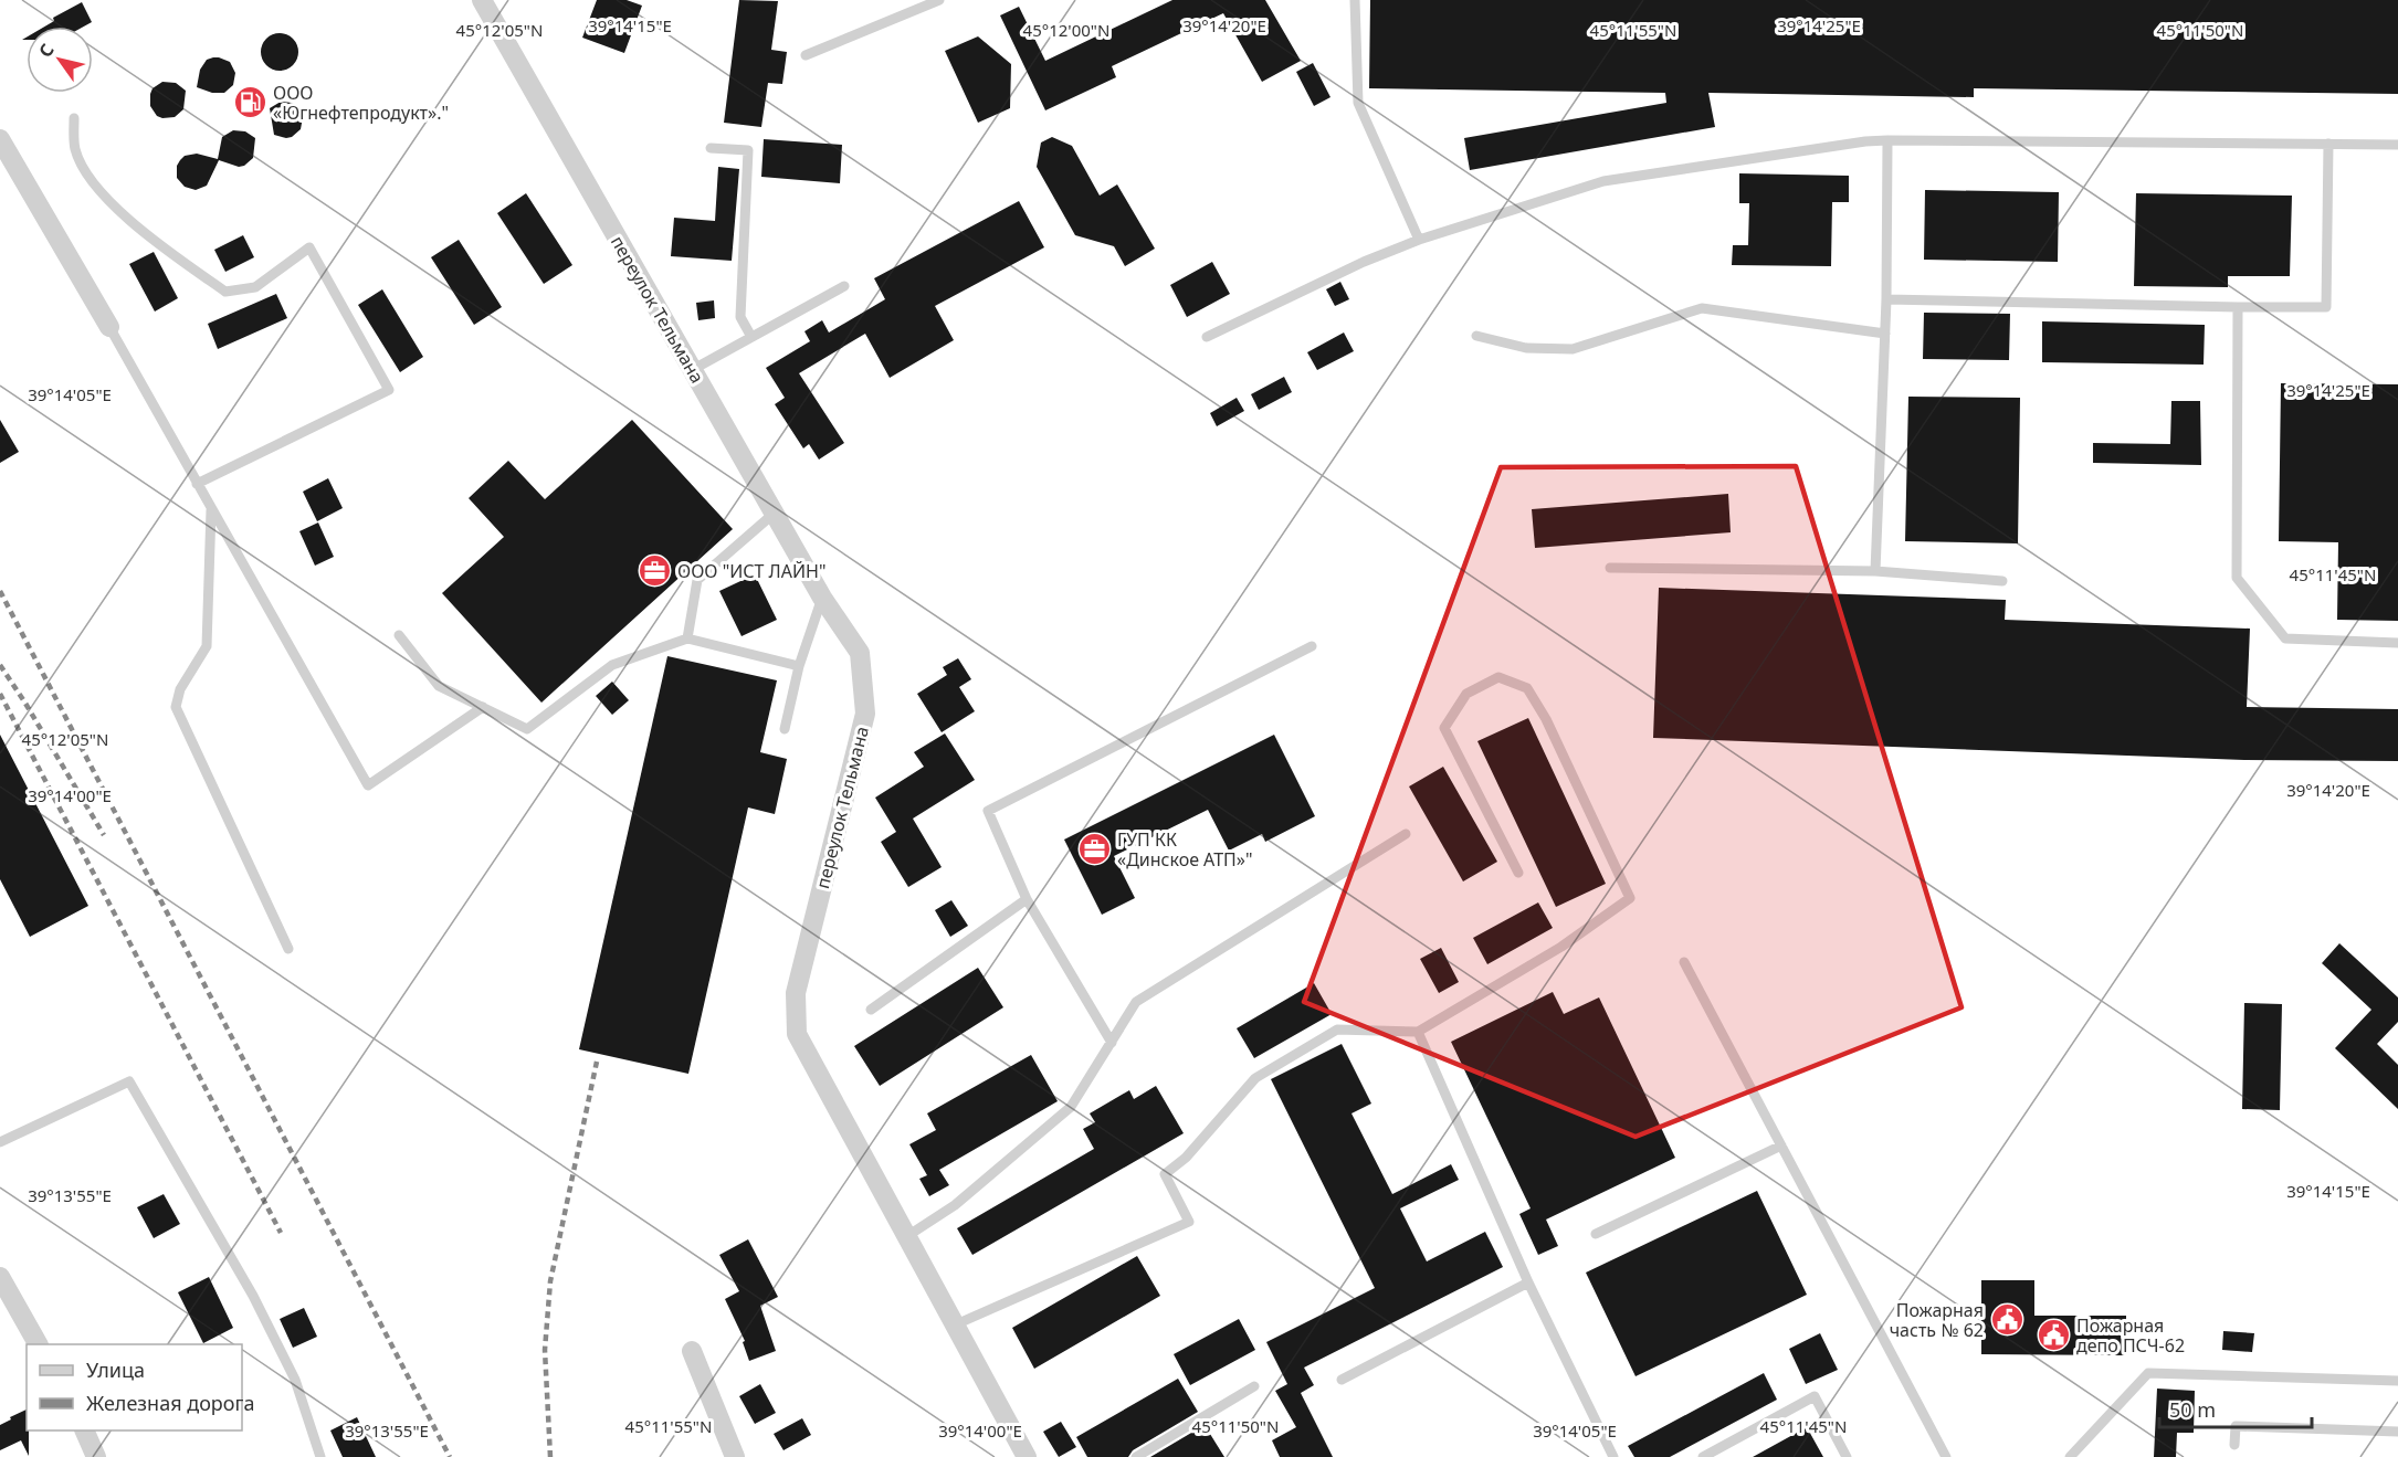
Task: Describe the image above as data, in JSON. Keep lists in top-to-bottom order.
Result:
{
  "streets": {
    "street": ["переулок Тельмана"]
  },
  "places": {
    "fuel station": ["ООО «Югнефтепродукт».\""],
    "office": ["ООО \"ИСТ ЛАЙН\"", "ГУП КК «Динское АТП»\""],
    "public building": ["Пожарная часть № 62", "Пожарная депо ПСЧ-62"]
  },
  "legend": ["Улица", "Железная дорога"],
  "scale_bar": "50 m",
  "north": "top left",
  "coordinates": [
    "39°14'15\"E",
    "39°14'20\"E",
    "39°14'25\"E",
    "45°12'05\"N",
    "45°12'00\"N",
    "45°11'55\"N",
    "45°11'50\"N",
    "39°14'05\"E",
    "45°11'45\"N",
    "39°14'00\"E",
    "39°13'55\"E"
  ]
}
